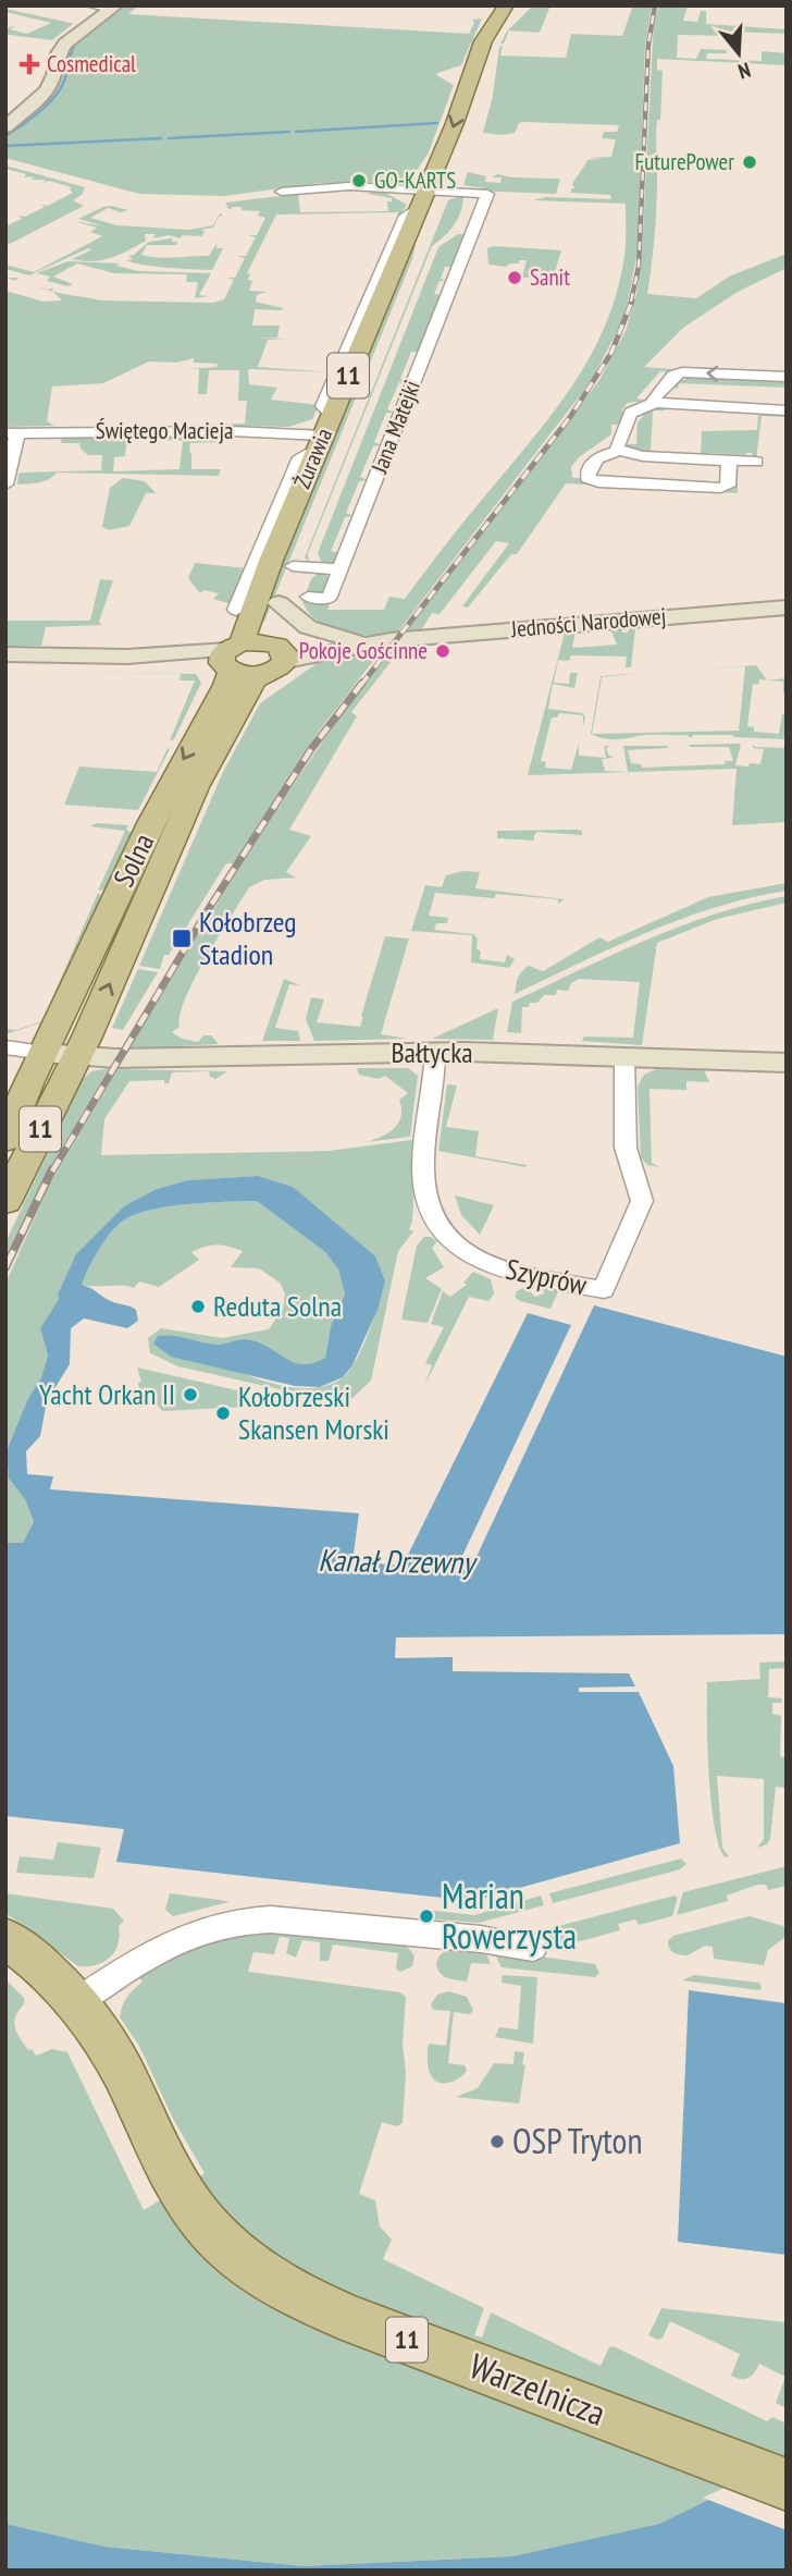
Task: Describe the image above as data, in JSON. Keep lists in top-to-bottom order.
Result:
{
  "streets": {
    "main road": [
      "11",
      "Żurawia",
      "Solna",
      "Warzelnicza"
    ],
    "street": [
      "Jana Matejki",
      "Świętego Macieja",
      "Jedności Narodowej",
      "Bałtycka",
      "Szyprów"
    ]
  },
  "crossings": [
    ["11", "Żurawia"],
    ["11", "Jedności Narodowej"],
    ["11", "Solna"],
    ["Jana Matejki", "Żurawia"],
    ["Świętego Macieja", "Żurawia"],
    ["Żurawia", "Jedności Narodowej"],
    ["Żurawia", "Solna"],
    ["Solna", "Bałtycka"],
    ["Bałtycka", "Szyprów"]
  ],
  "water": ["Kanał Drzewny"],
  "places": {
    "health": ["Cosmedical"],
    "other": [
      "FuturePower",
      "GO-KARTS",
      "Sanit",
      "Pokoje Gościnne",
      "Reduta Solna",
      "Yacht Orkan II",
      "Kołobrzeski Skansen Morski",
      "Marian Rowerzysta",
      "OSP Tryton"
    ],
    "transit": ["Kołobrzeg Stadion"]
  },
  "north": "bottom"
}
